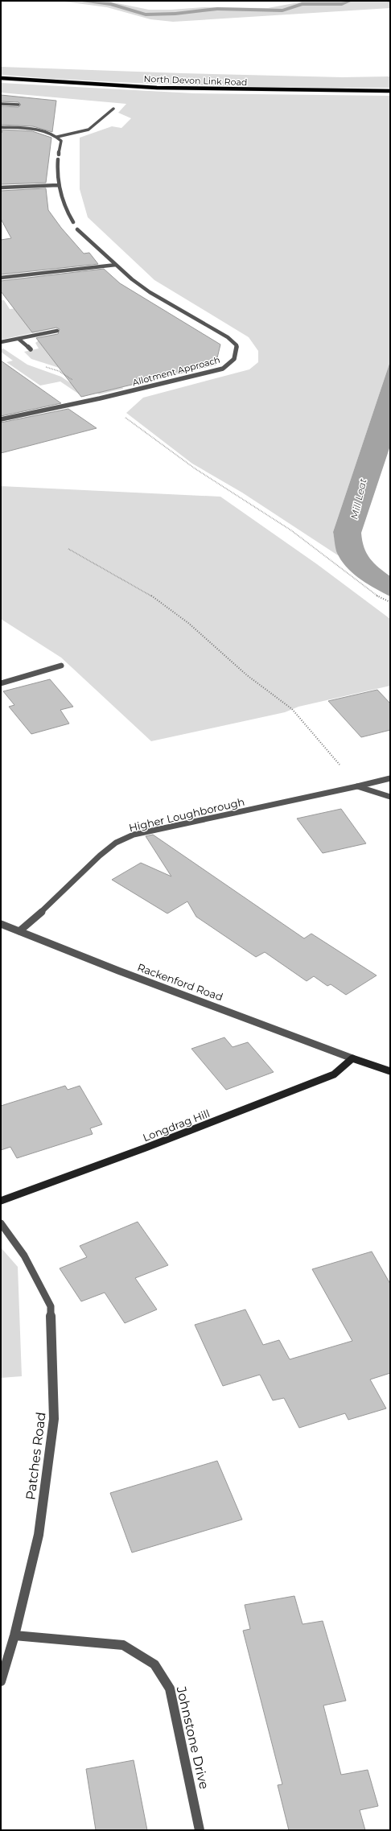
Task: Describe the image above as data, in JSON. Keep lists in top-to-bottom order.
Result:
{
  "streets": {
    "highway": ["North Devon Link Road"],
    "main road": ["Longdrag Hill"],
    "street": [
      "Allotment Approach",
      "Higher Loughborough",
      "Rackenford Road",
      "Patches Road",
      "Johnstone Drive"
    ]
  },
  "crossings": [
    ["Higher Loughborough", "Rackenford Road"],
    ["Rackenford Road", "Longdrag Hill"],
    ["Patches Road", "Johnstone Drive"]
  ],
  "water": ["Mill Leat"]
}
